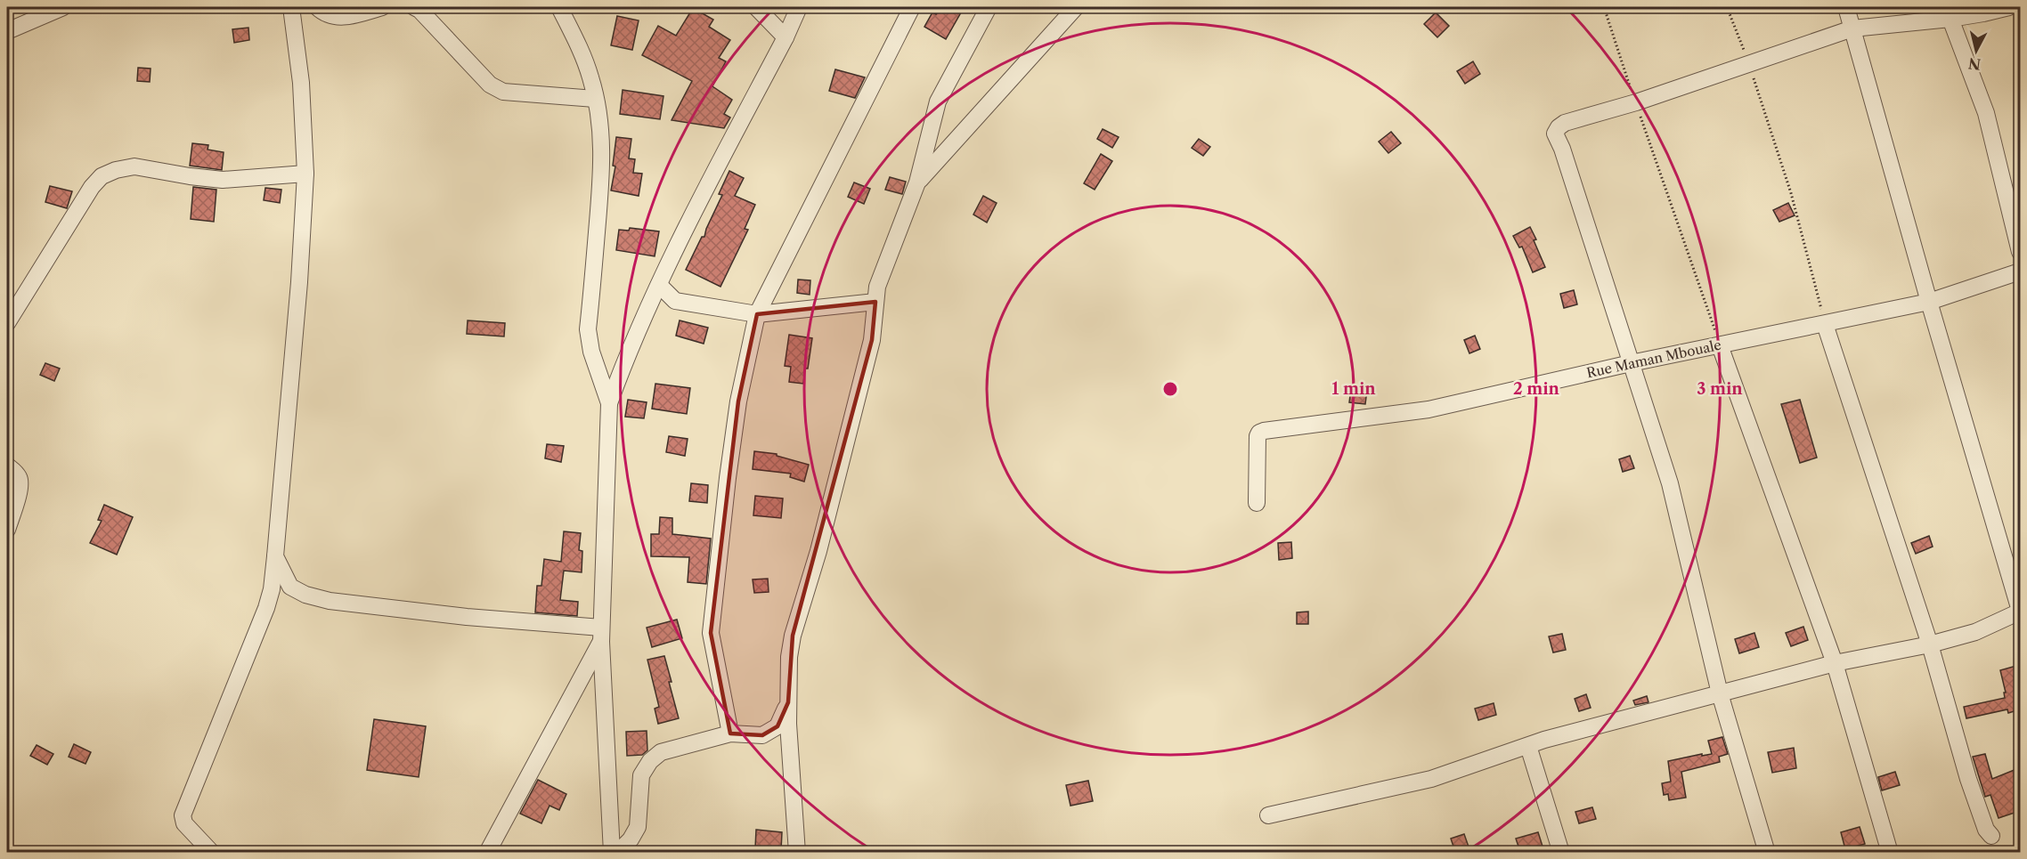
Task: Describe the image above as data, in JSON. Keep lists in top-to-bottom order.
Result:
{
  "streets": {
    "street": ["Rue Maman Mbouale"]
  },
  "north": "bottom",
  "rings": ["1 min", "2 min", "3 min"]
}
